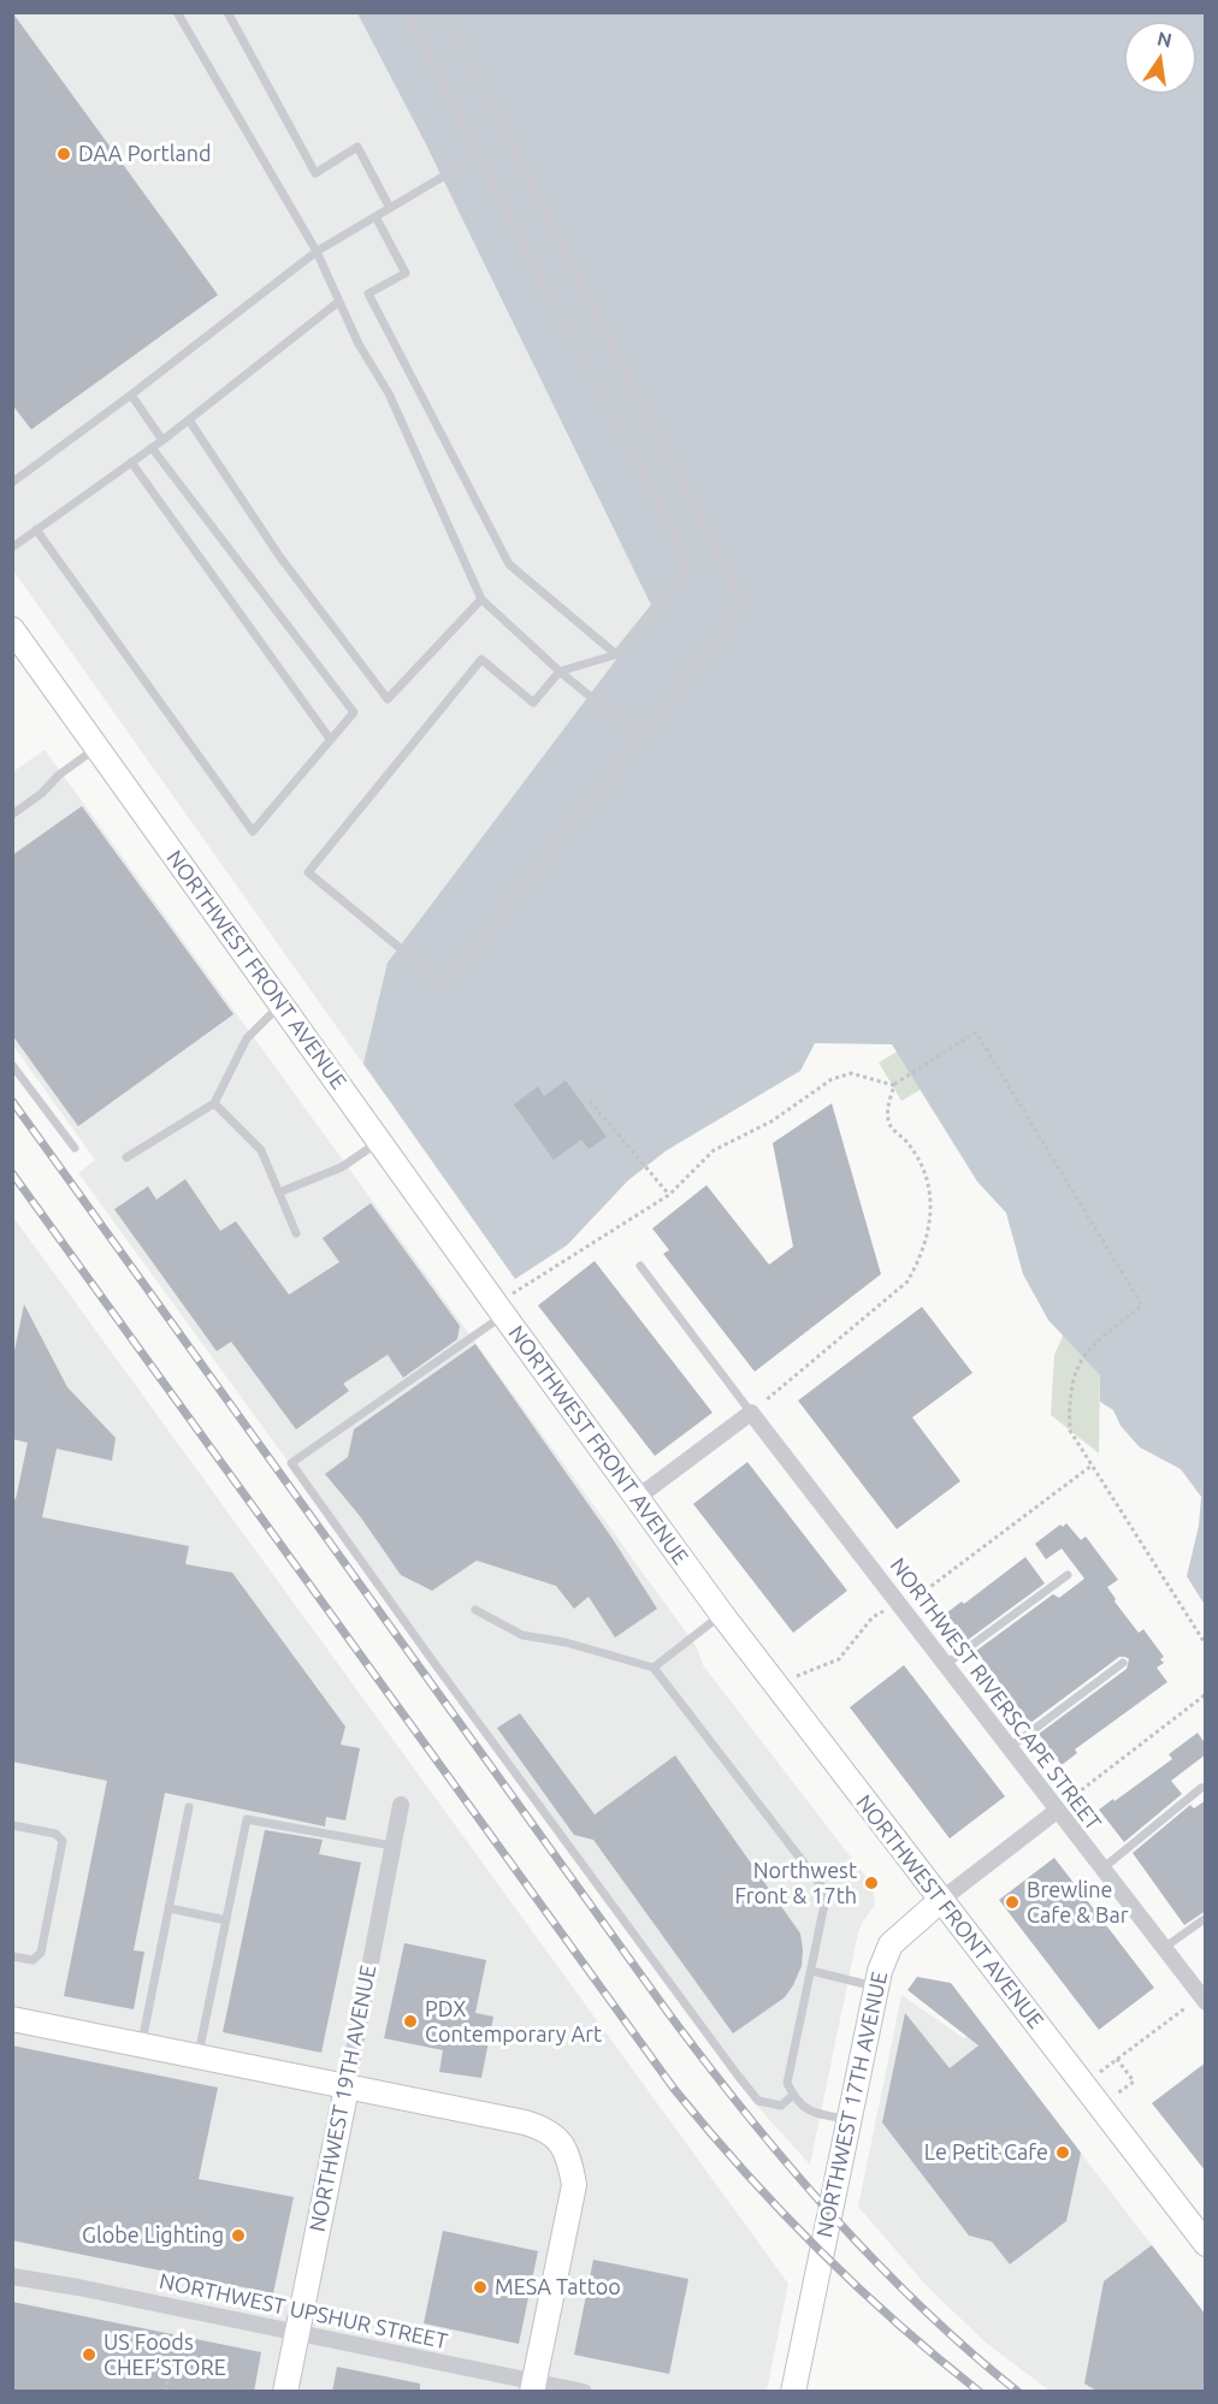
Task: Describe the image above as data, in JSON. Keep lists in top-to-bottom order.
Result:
{
  "streets": {
    "main road": ["NORTHWEST FRONT AVENUE", "NORTHWEST 19TH AVENUE", "NORTHWEST 17TH AVENUE"],
    "street": ["NORTHWEST RIVERSCAPE STREET", "NORTHWEST UPSHUR STREET"]
  },
  "crossings": [
    ["NORTHWEST FRONT AVENUE", "NORTHWEST 17TH AVENUE"],
    ["NORTHWEST RIVERSCAPE STREET", "NORTHWEST 17TH AVENUE"],
    ["NORTHWEST 19TH AVENUE", "NORTHWEST UPSHUR STREET"]
  ],
  "places": [
    "DAA Portland",
    "Northwest Front & 17th",
    "Brewline Cafe & Bar",
    "PDX Contemporary Art",
    "Le Petit Cafe",
    "Globe Lighting",
    "MESA Tattoo",
    "US Foods CHEF’STORE"
  ],
  "north": "top"
}
